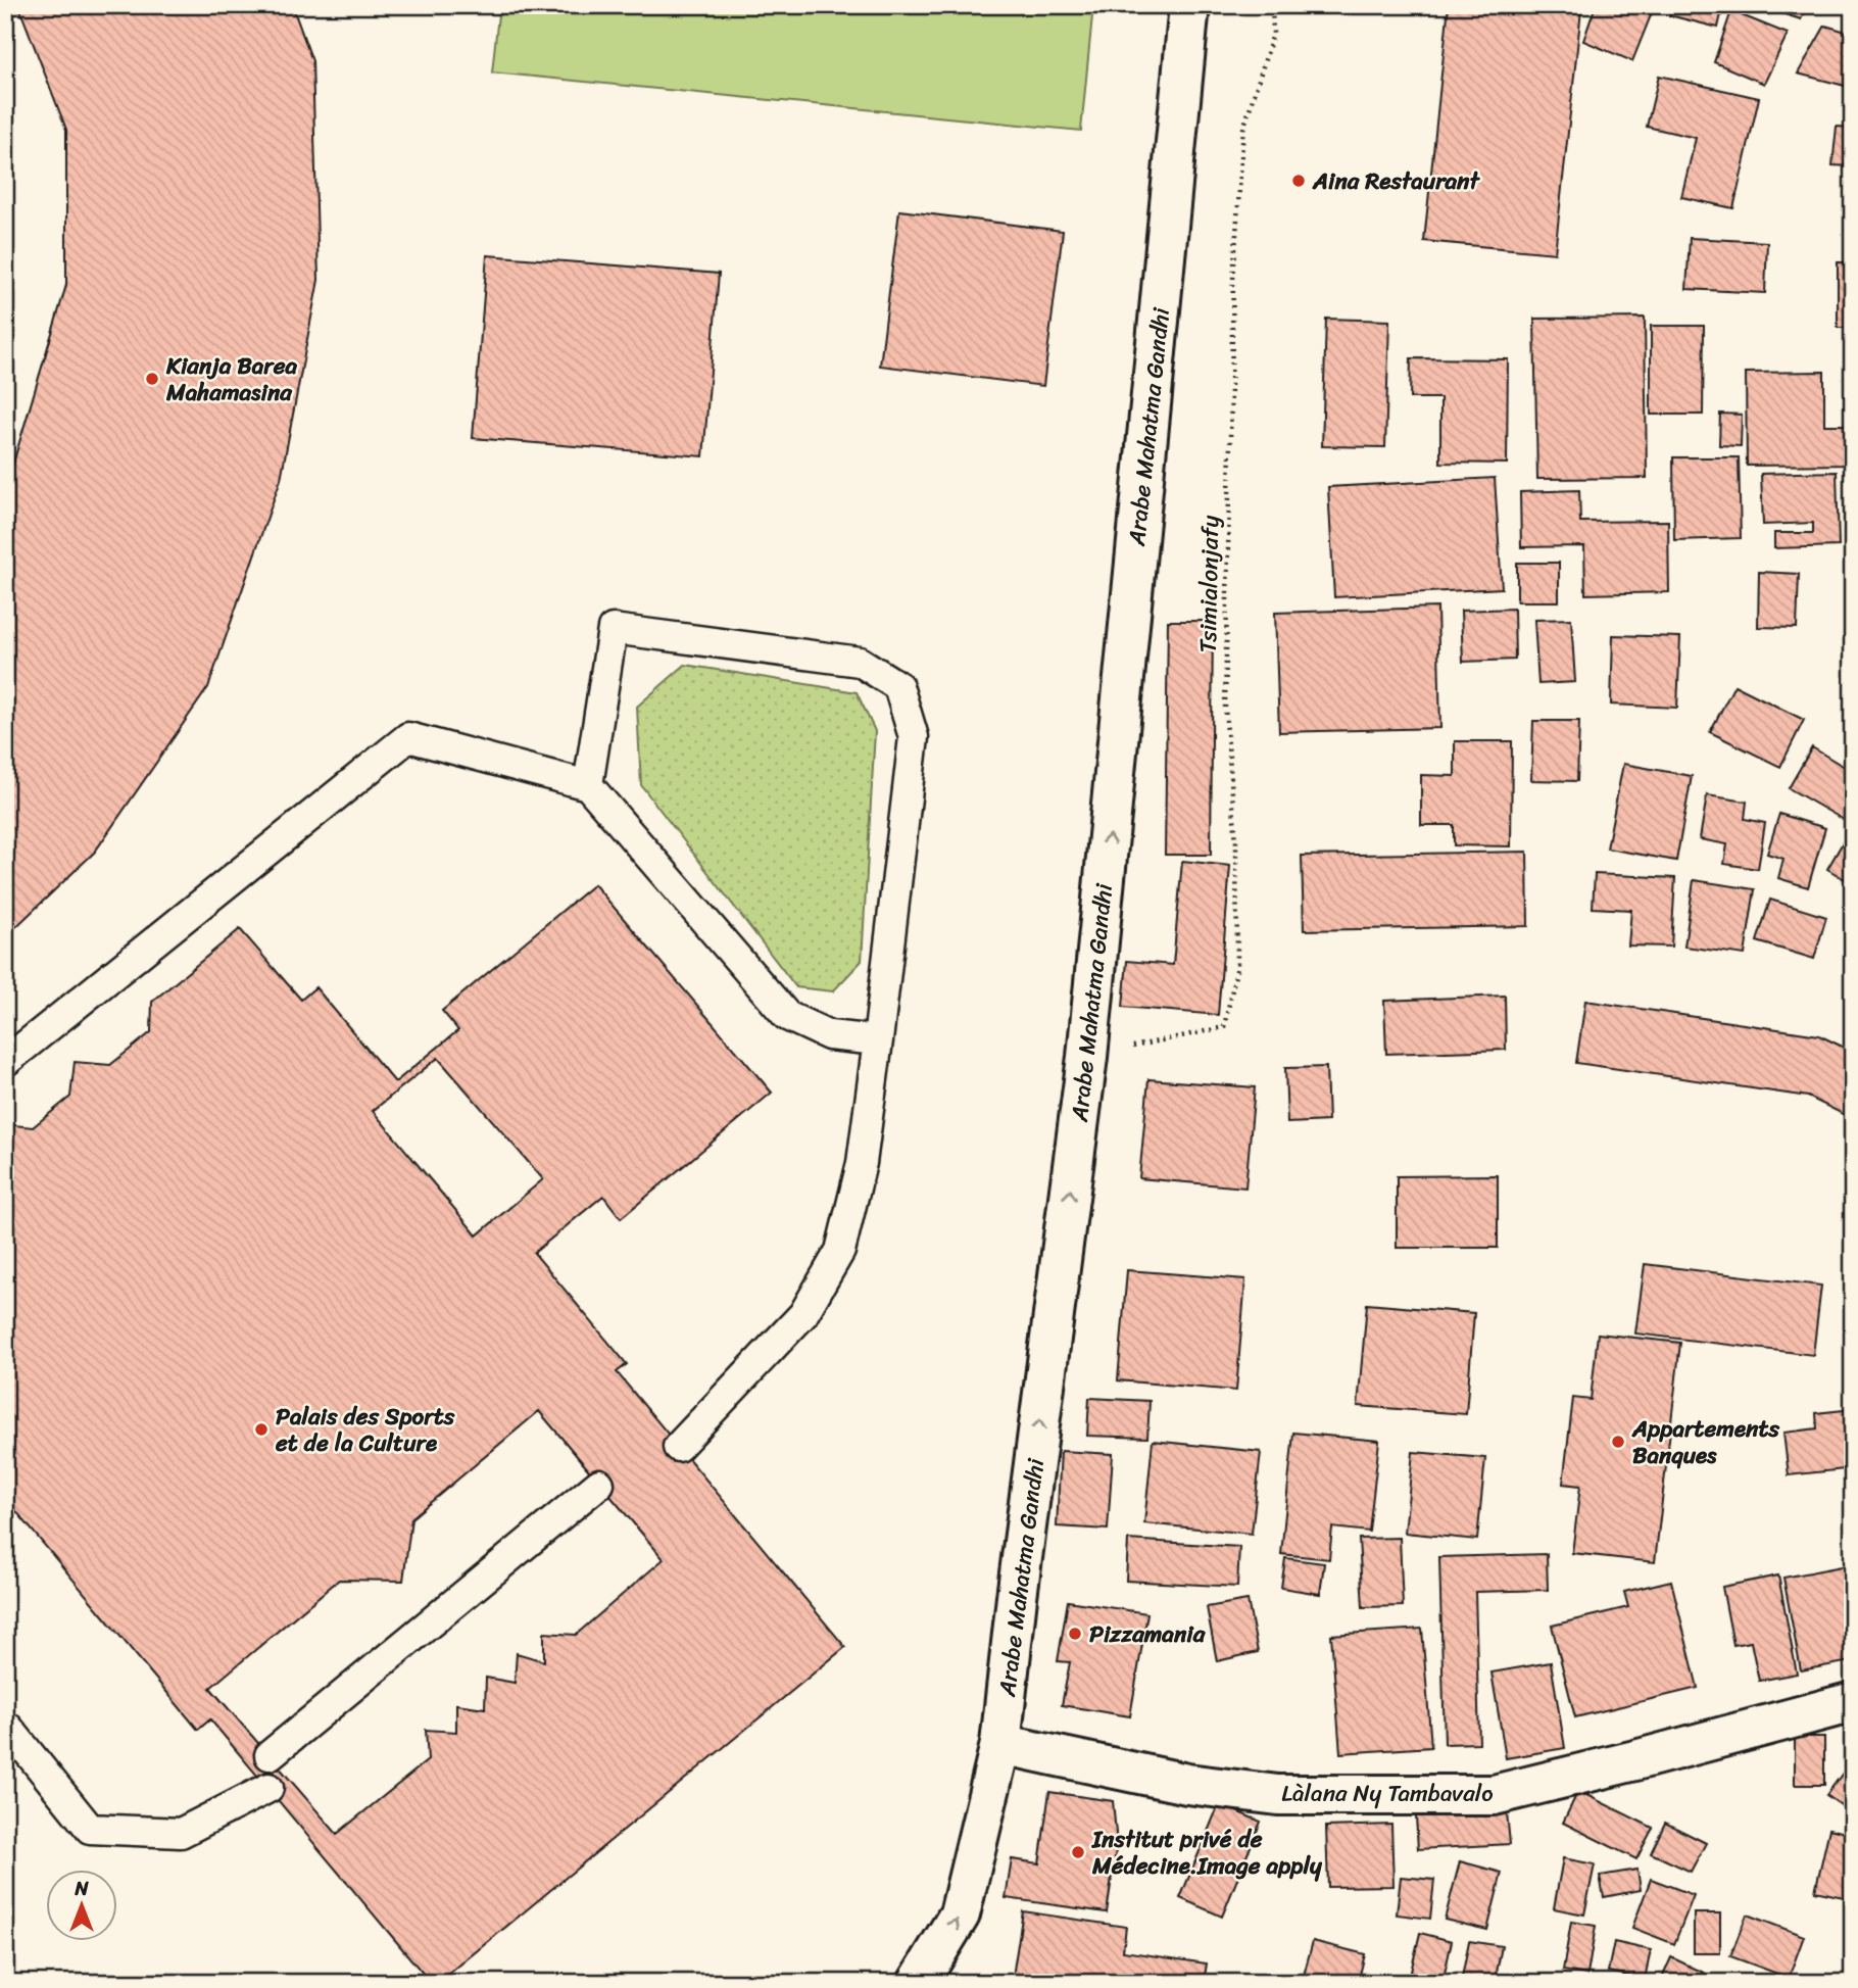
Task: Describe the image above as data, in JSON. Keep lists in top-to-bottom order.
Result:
{
  "streets": {
    "street": ["Arabe Mahatma Gandhi", "Làlana Ny Tambavalo"],
    "path": ["Tsimialonjafy"]
  },
  "crossings": [
    ["Arabe Mahatma Gandhi", "Tsimialonjafy"],
    ["Arabe Mahatma Gandhi", "Làlana Ny Tambavalo"]
  ],
  "one_way": ["Arabe Mahatma Gandhi"],
  "places": [
    "Aina Restaurant",
    "Kianja Barea Mahamasina",
    "Palais des Sports et de la Culture",
    "Appartements Banques",
    "Pizzamania",
    "Institut privé de Médecine.Image apply"
  ],
  "north": "top"
}
